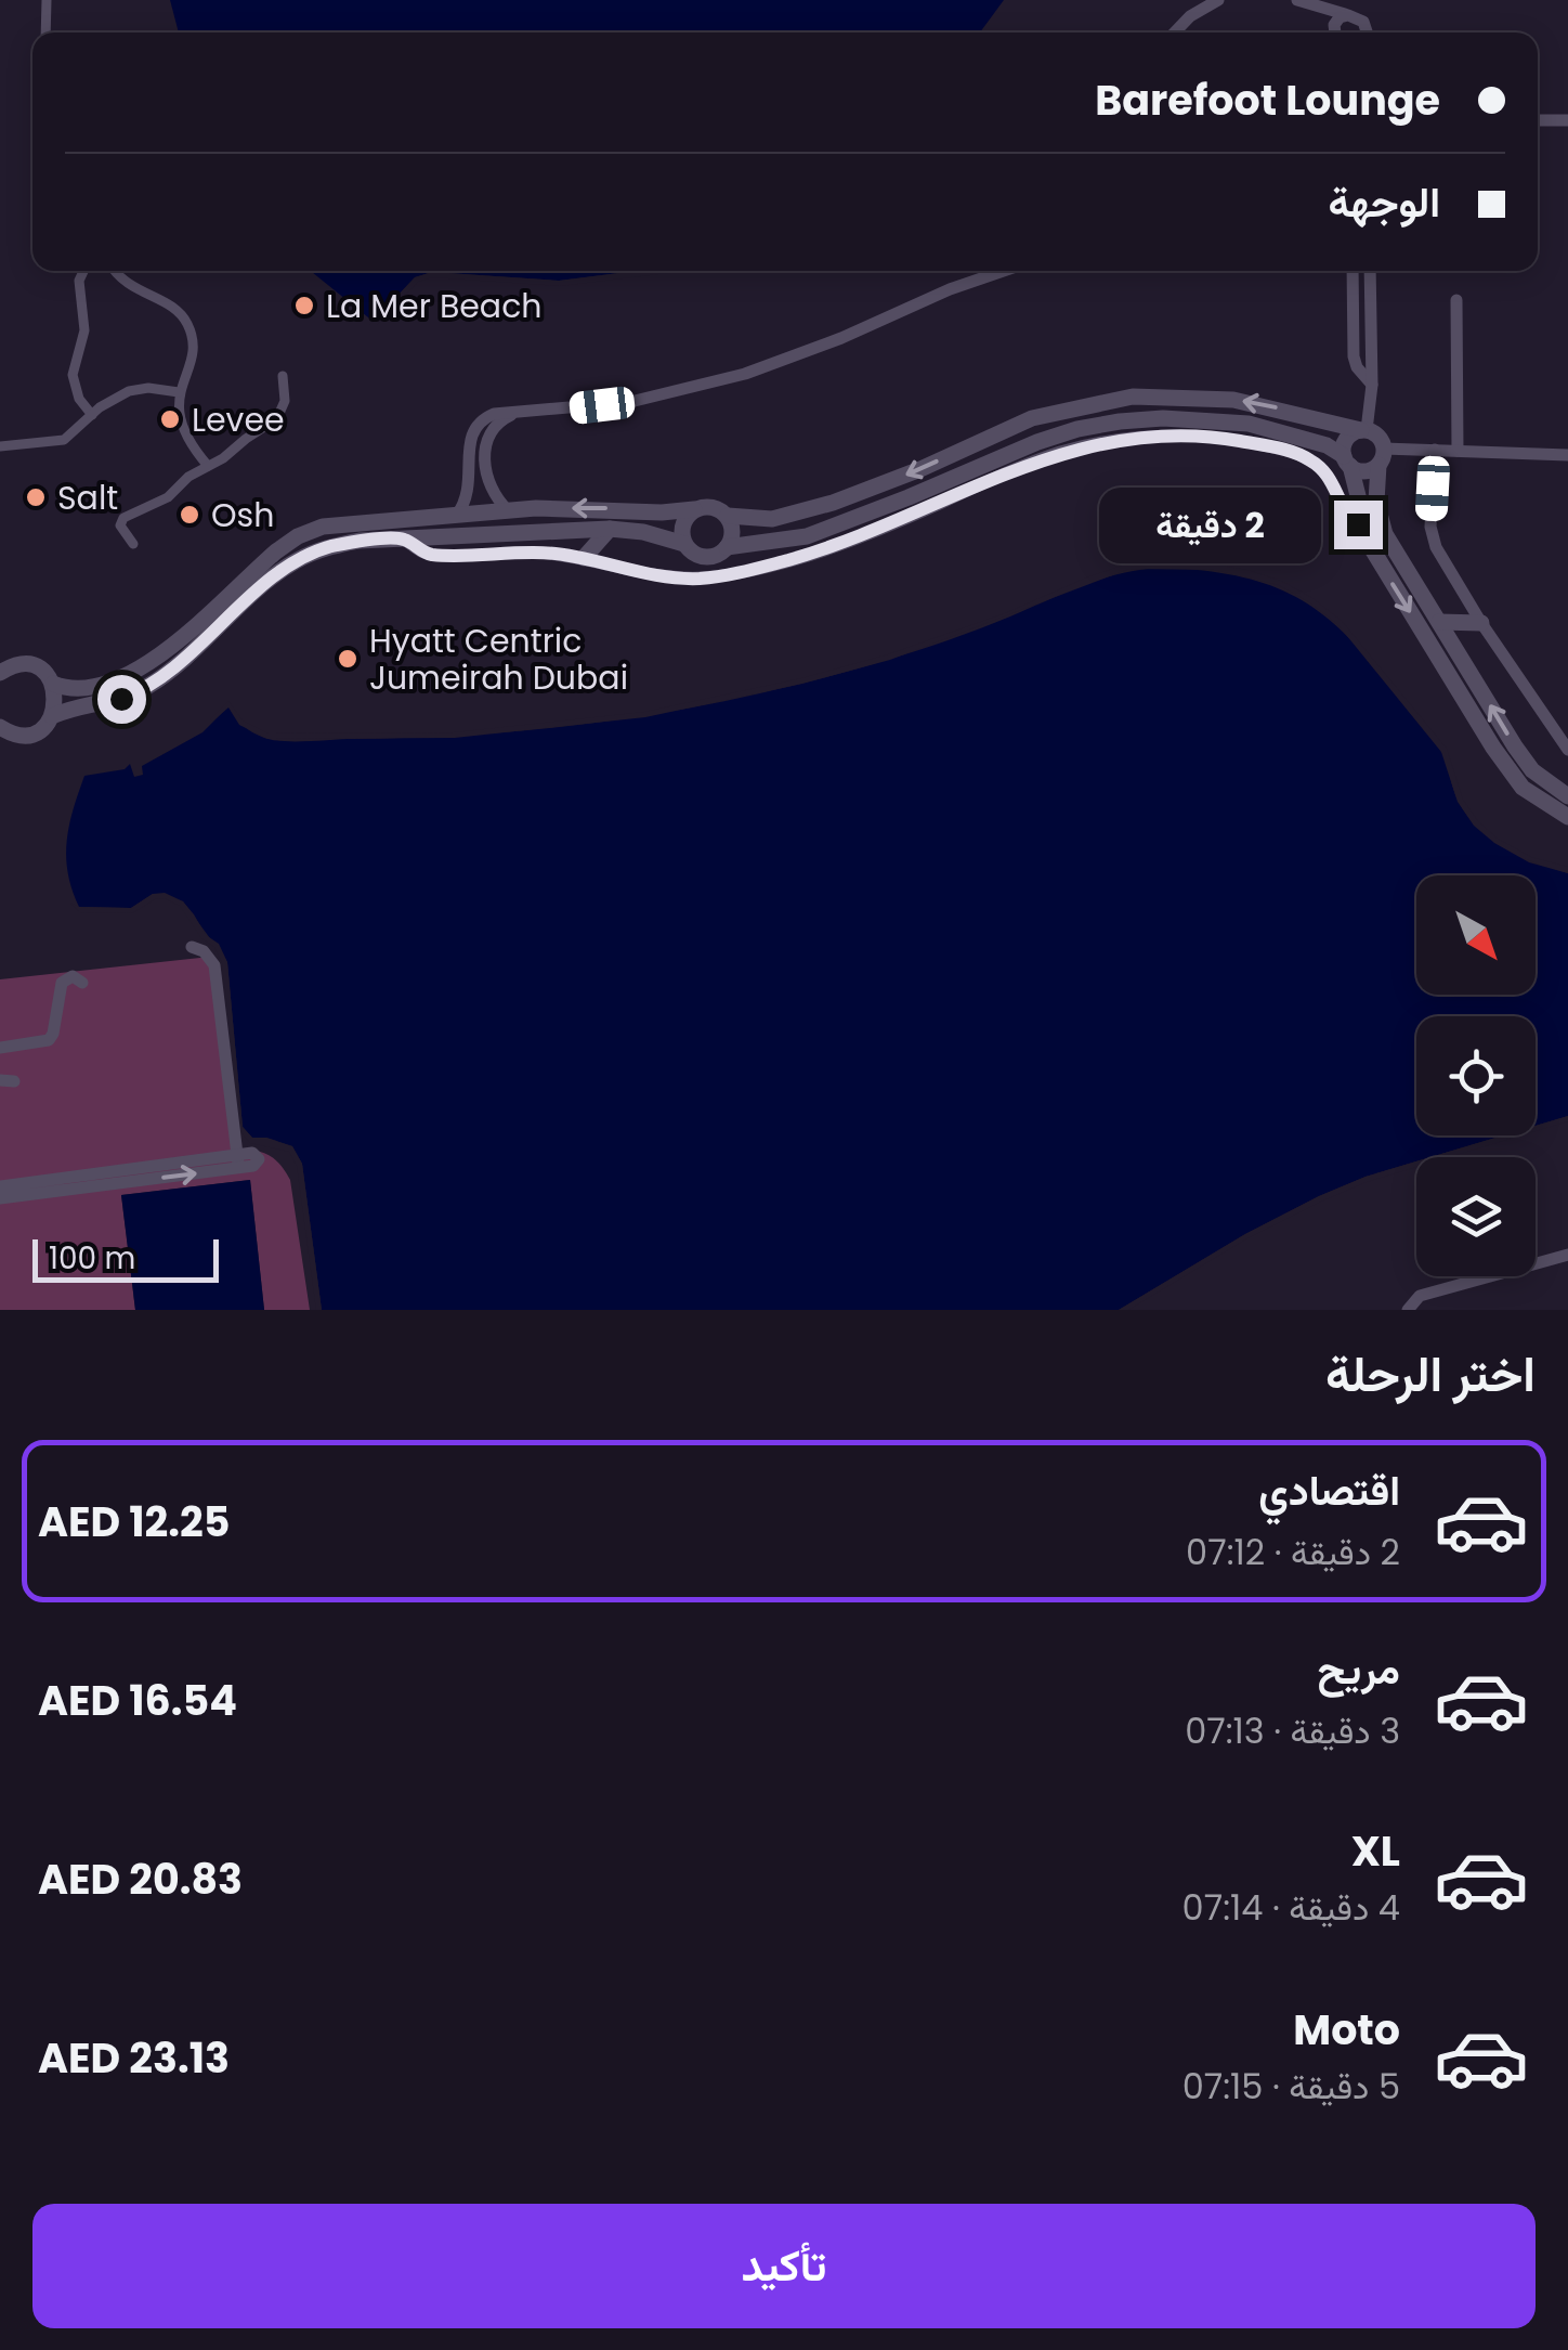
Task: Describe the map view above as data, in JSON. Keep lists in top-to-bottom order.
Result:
{
  "places": [
    "La Mer Beach",
    "Levee",
    "Salt",
    "Osh",
    "Hyatt Centric Jumeirah Dubai"
  ],
  "scale_bar": "100 m",
  "north": "bottom right",
  "page": {
    "banner": ["Barefoot Lounge", "الوجهة"],
    "bubble": "2 دقيقة",
    "scale": "100 m",
    "heading": "اختر الرحلة",
    "list": [
      {
        "name": "اقتصادي",
        "note": "2 دقيقة · 07:12",
        "value": "AED 12.25"
      },
      {
        "name": "مريح",
        "note": "3 دقيقة · 07:13",
        "value": "AED 16.54"
      },
      {
        "name": "XL",
        "note": "4 دقيقة · 07:14",
        "value": "AED 20.83"
      },
      {
        "name": "Moto",
        "note": "5 دقيقة · 07:15",
        "value": "AED 23.13"
      }
    ],
    "buttons": "تأكيد"
  }
}
